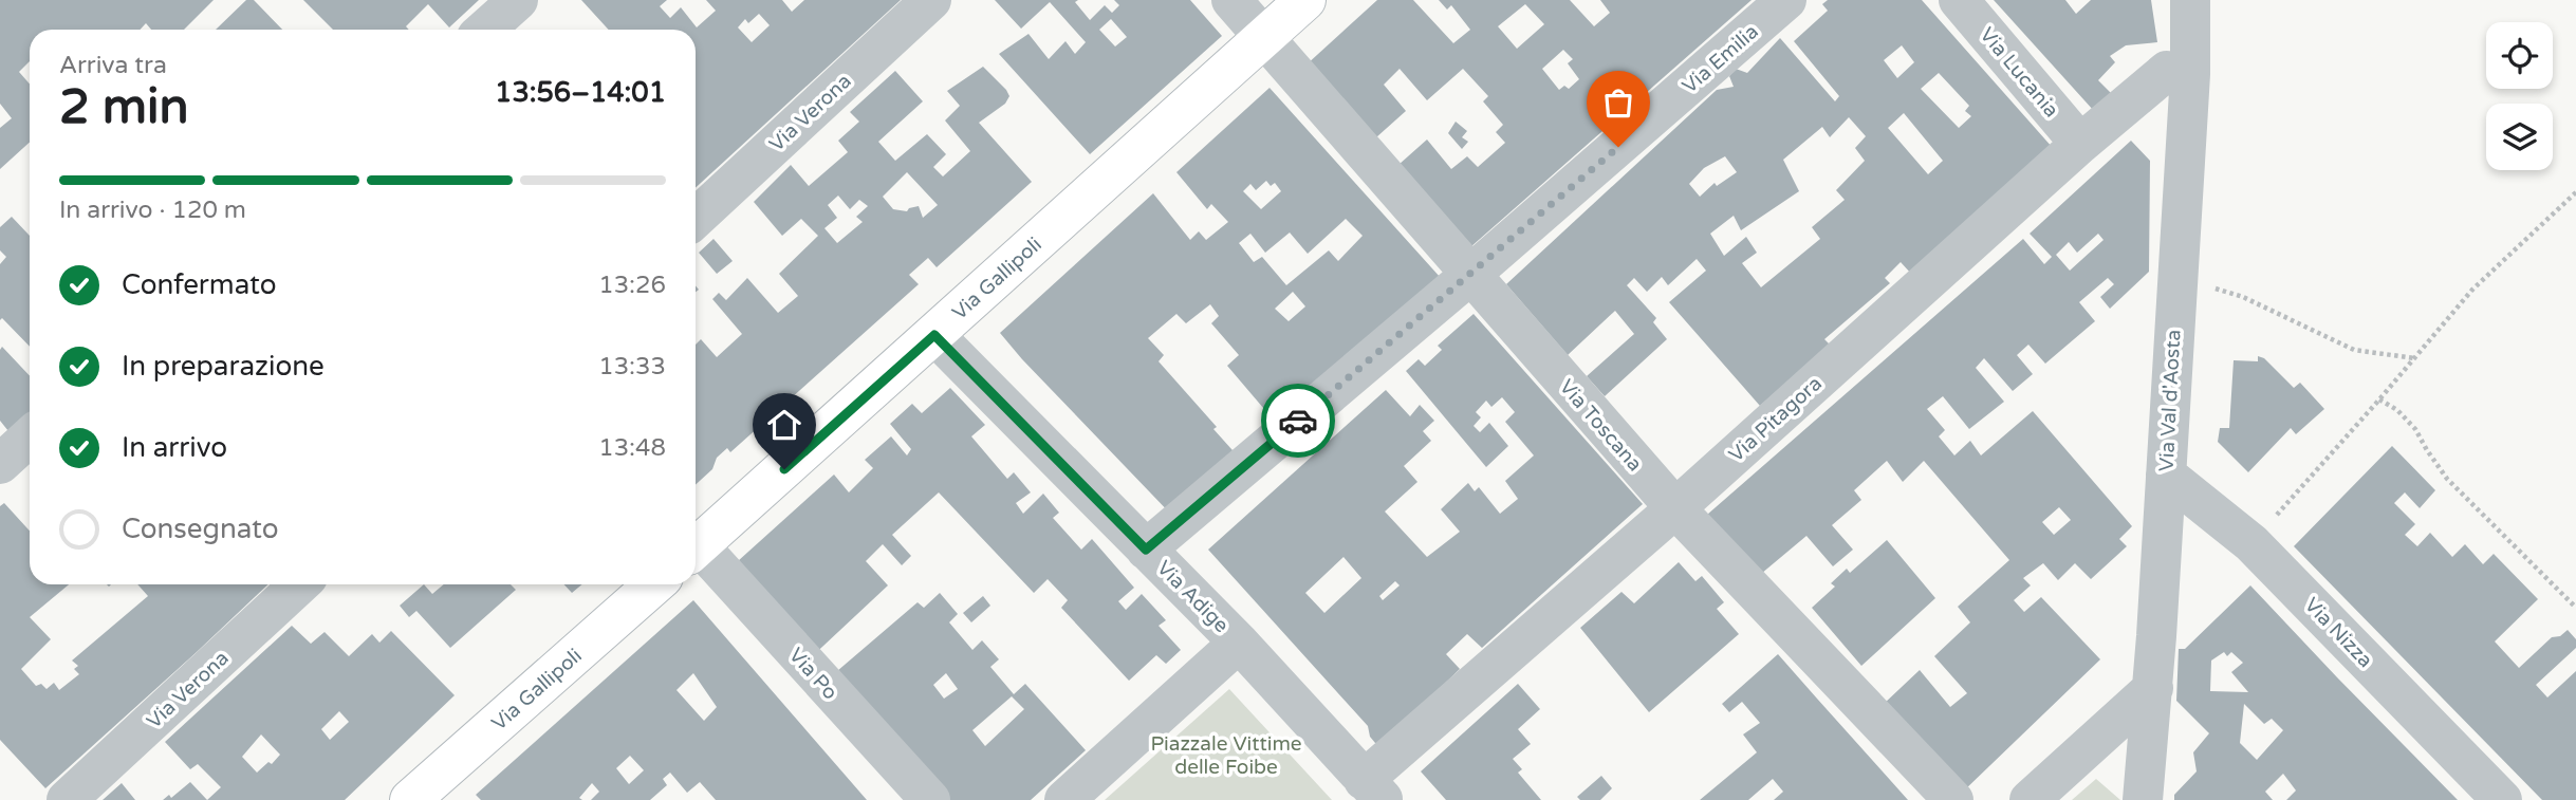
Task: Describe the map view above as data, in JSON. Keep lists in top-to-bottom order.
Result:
{
  "streets": {
    "main road": ["Via Gallipoli"],
    "street": [
      "Via Emilia",
      "Via Lucania",
      "Via Verona",
      "Via Val d'Aosta",
      "Via Pitagora",
      "Via Toscana",
      "Via Adige",
      "Via Nizza",
      "Via Po"
    ]
  },
  "crossings": [
    ["Via Emilia", "Via Toscana"],
    ["Via Emilia", "Via Adige"],
    ["Via Lucania", "Via Pitagora"],
    ["Via Gallipoli", "Via Toscana"],
    ["Via Gallipoli", "Via Adige"],
    ["Via Val d'Aosta", "Via Pitagora"],
    ["Via Val d'Aosta", "Via Nizza"],
    ["Via Pitagora", "Via Toscana"],
    ["Via Pitagora", "Via Adige"]
  ],
  "parks": ["Piazzale Vittime delle Foibe"],
  "page": {
    "heading": ["2 min", "Arriva tra", "13:56–14:01"],
    "bar": "In arrivo · 120 m",
    "list": [
      ["Confermato", "13:26"],
      ["In preparazione", "13:33"],
      ["In arrivo", "13:48"],
      "Consegnato"
    ]
  }
}
